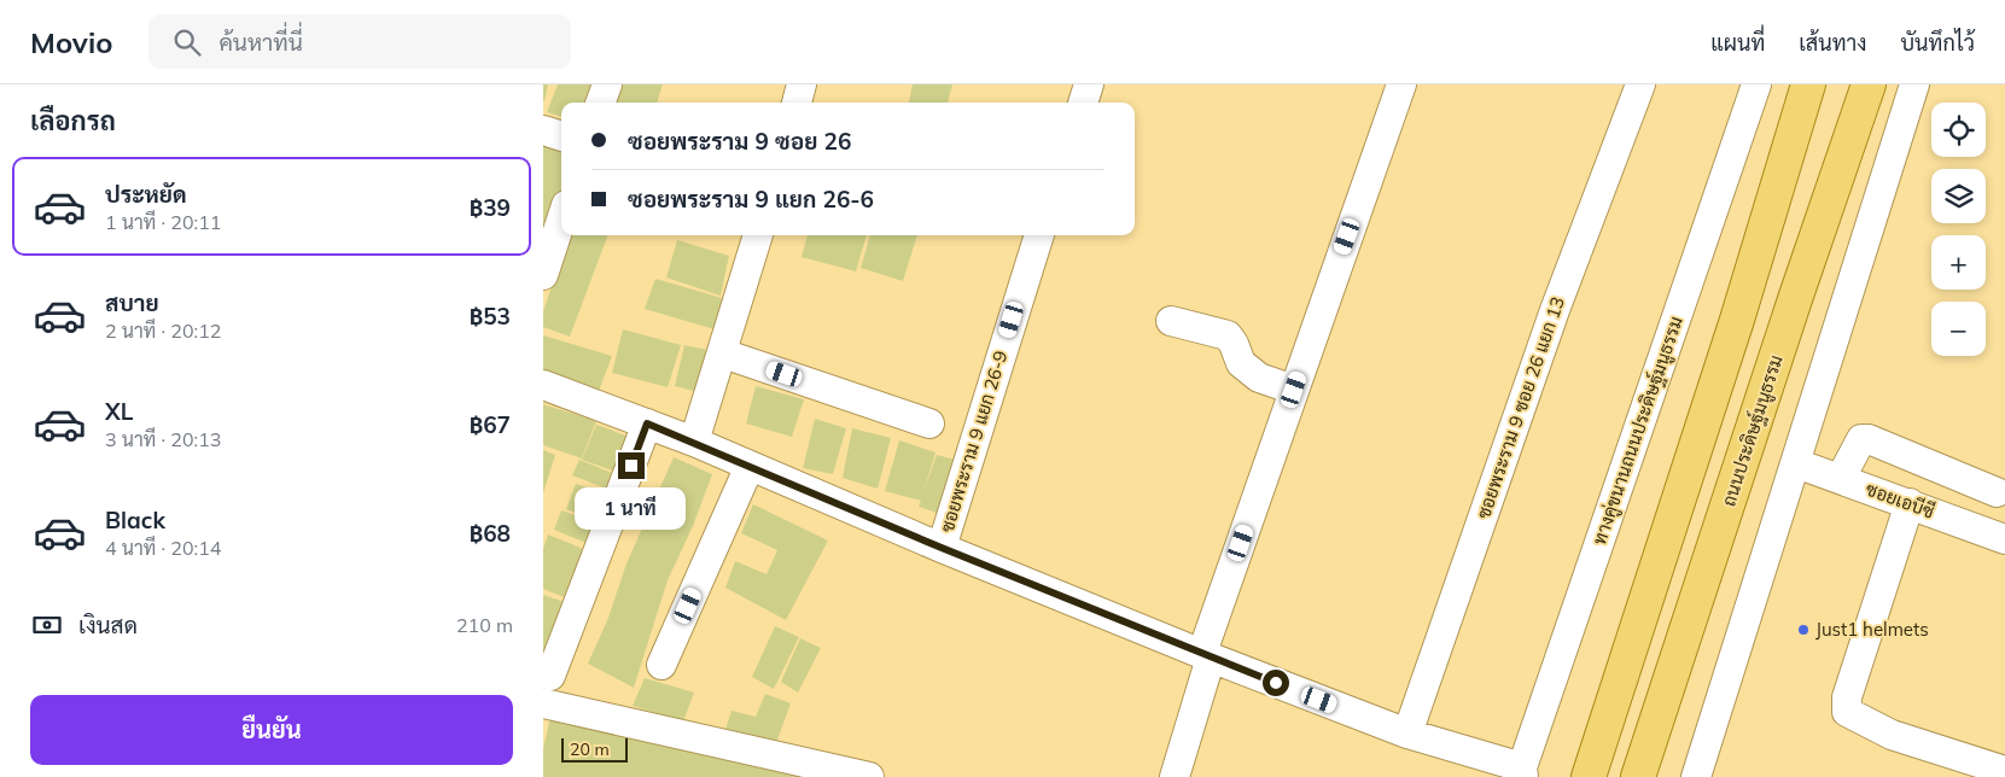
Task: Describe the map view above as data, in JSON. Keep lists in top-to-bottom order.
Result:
{
  "streets": {
    "main road": ["ถนนประดิษฐ์มนูธรรม"],
    "street": [
      "ซอยพระราม 9 ซอย 26 แยก 13",
      "ทางคู่ขนานถนนประดิษฐ์มนูธรรม",
      "ซอยพระราม 9 แยก 26-9",
      "ซอยเอบีซี"
    ]
  },
  "places": ["Just1 helmets"],
  "scale_bar": "20 m",
  "page": {
    "header": "Movio",
    "search": "ค้นหาที่นี่",
    "nav": ["แผนที่", "เส้นทาง", "บันทึกไว้"],
    "heading": "เลือกรถ",
    "map_buttons": ["+", "−"],
    "banner": ["ซอยพระราม 9 ซอย 26", "ซอยพระราม 9 แยก 26-6"],
    "list": [
      {
        "name": "ประหยัด",
        "note": "1 นาที · 20:11",
        "value": "฿39"
      },
      {
        "name": "สบาย",
        "note": "2 นาที · 20:12",
        "value": "฿53"
      },
      {
        "name": "XL",
        "note": "3 นาที · 20:13",
        "value": "฿67"
      },
      {
        "name": "Black",
        "note": "4 นาที · 20:14",
        "value": "฿68"
      }
    ],
    "bubble": "1 นาที",
    "pay": ["เงินสด", "210 m"],
    "buttons": "ยืนยัน",
    "scale": "20 m"
  }
}
